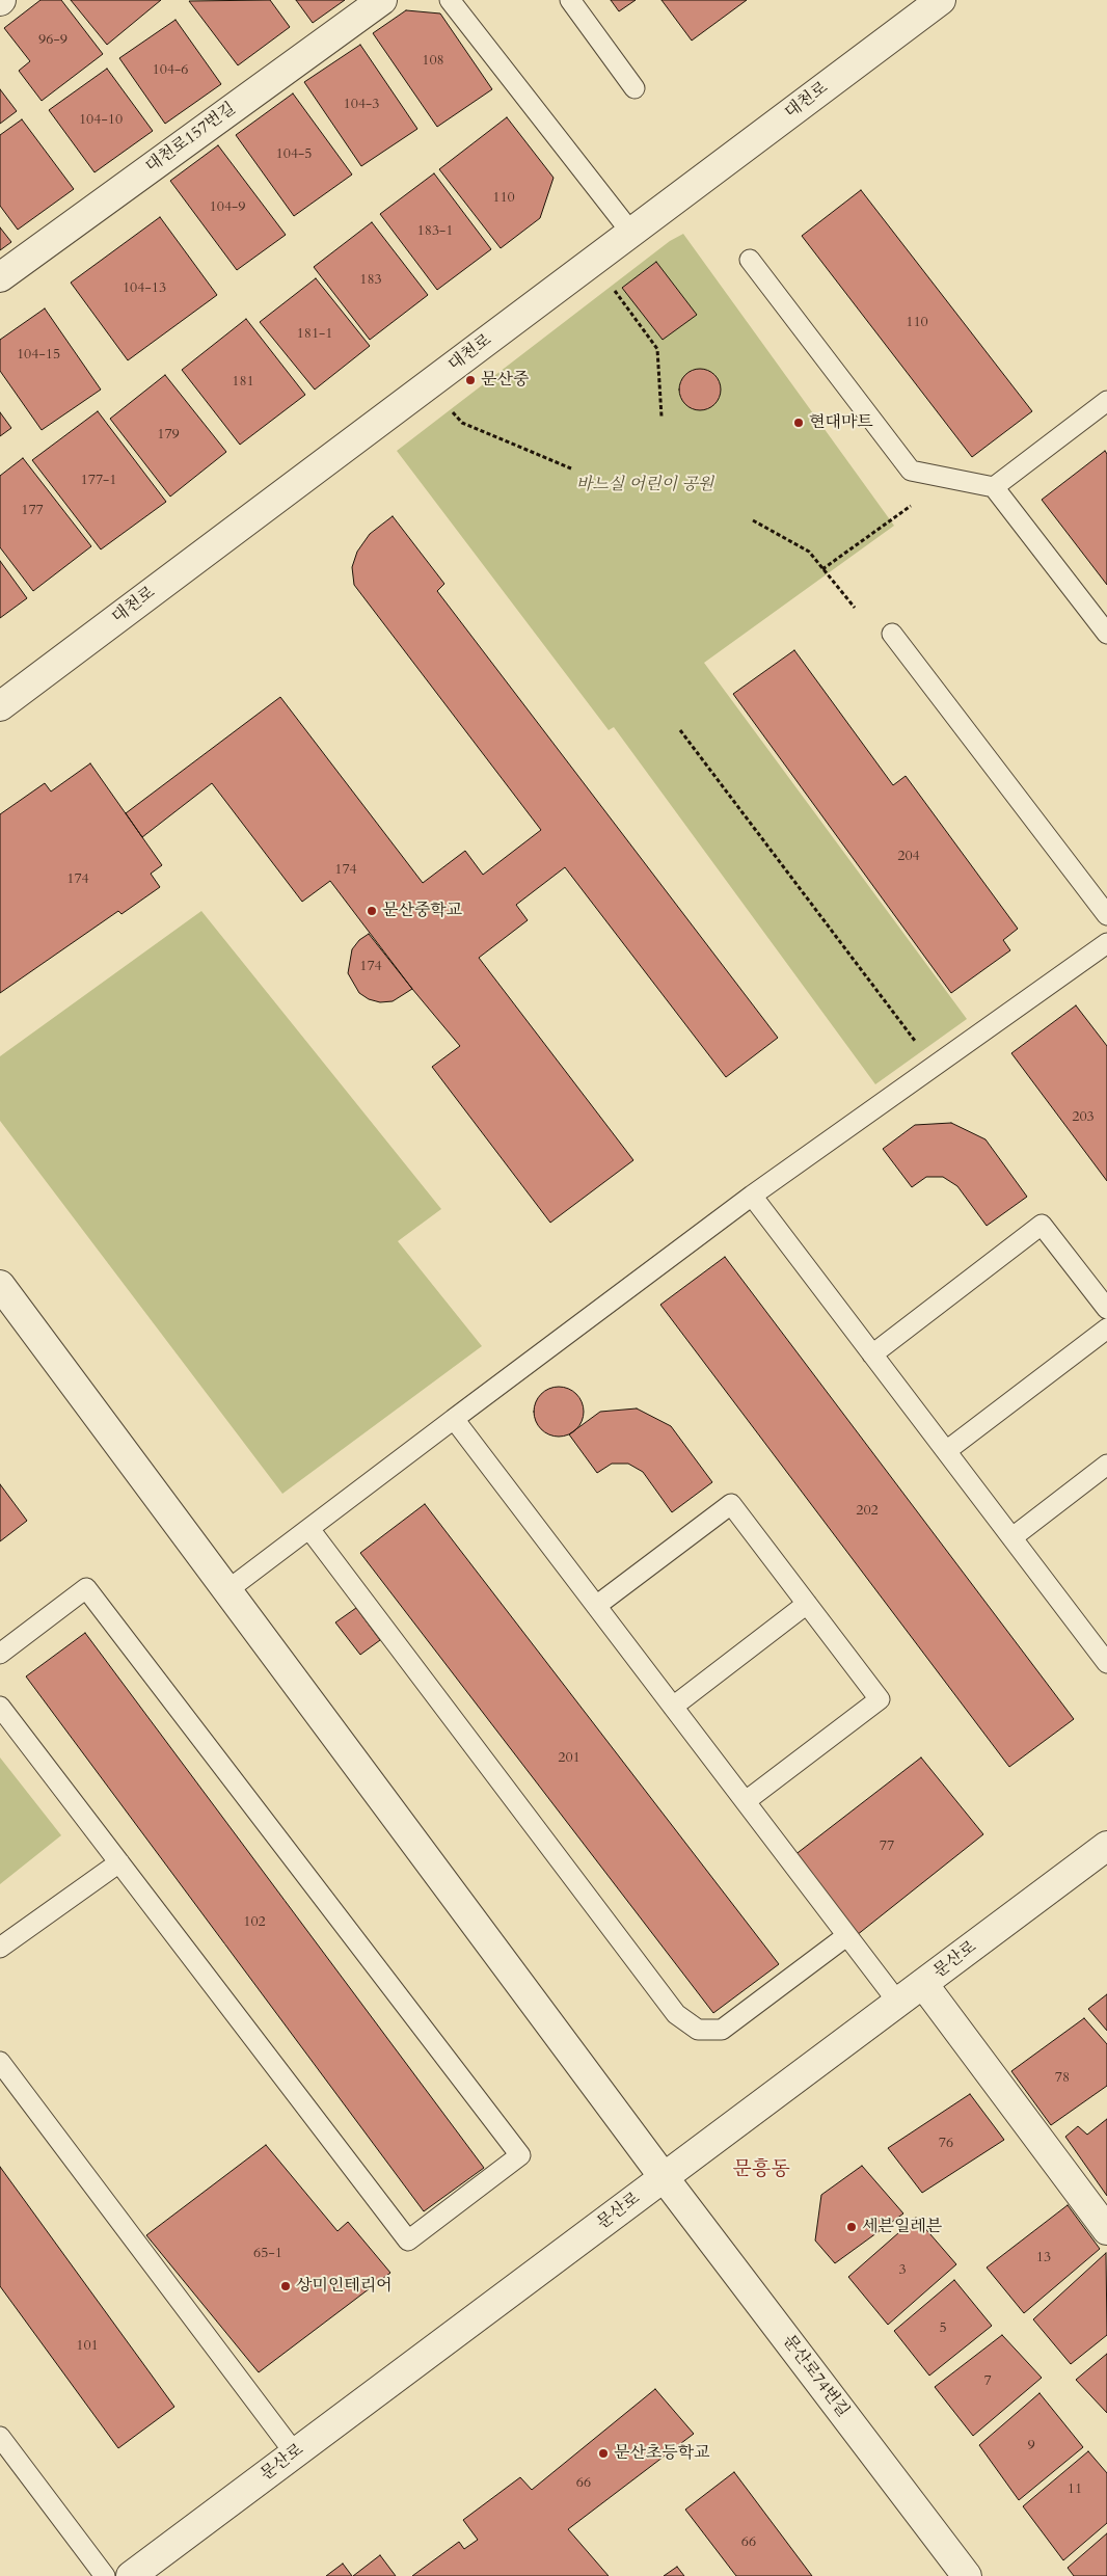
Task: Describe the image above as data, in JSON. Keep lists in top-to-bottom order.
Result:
{
  "streets": {
    "street": [
      "대천로",
      "대천로157번길",
      "문산로",
      "문산로74번길"
    ]
  },
  "crossings": [
    ["문산로", "문산로74번길"]
  ],
  "districts": ["문흥동"],
  "parks": ["바느실 어린이 공원"],
  "places": [
    "문산중",
    "현대마트",
    "문산중학교",
    "세븐일레븐",
    "상미인테리어",
    "문산초등학교"
  ],
  "house_numbers": [
    "96-9",
    "108",
    "104-6",
    "104-3",
    "104-10",
    "104-5",
    "110",
    "104-9",
    "183-1",
    "183",
    "104-13",
    "110",
    "181-1",
    "104-15",
    "181",
    "179",
    "177-1",
    "177",
    "204",
    "174",
    "174",
    "174",
    "203",
    "202",
    "201",
    "77",
    "102",
    "78",
    "76",
    "65-1",
    "13",
    "3",
    "5",
    "101",
    "7",
    "9",
    "66",
    "11",
    "66"
  ]
}
